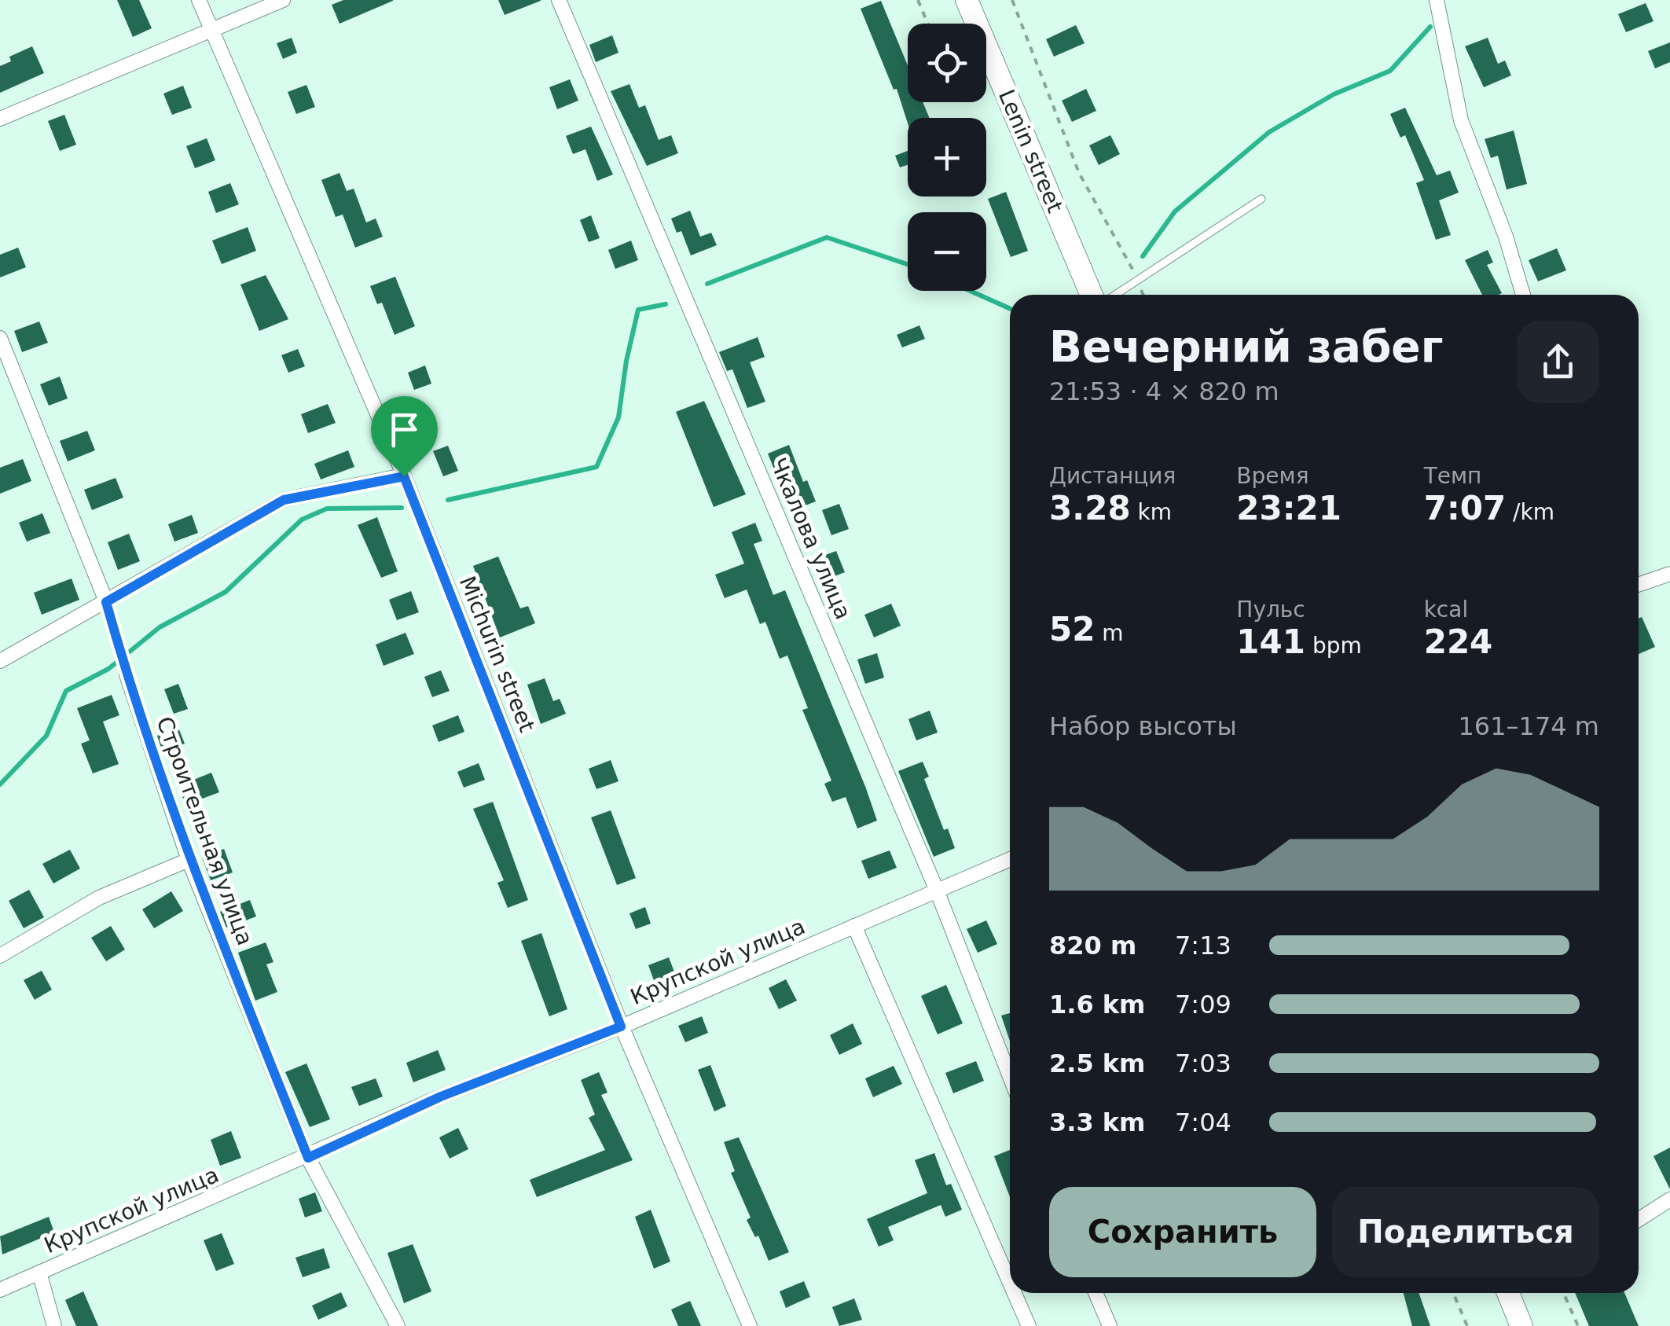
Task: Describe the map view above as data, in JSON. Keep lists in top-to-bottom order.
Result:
{
  "streets": {
    "main road": ["Lenin street"],
    "street": [
      "Чкалова улица",
      "Michurin street",
      "Строительная улица",
      "Крупской улица"
    ]
  },
  "crossings": [
    ["Чкалова улица", "Крупской улица"],
    ["Michurin street", "Крупской улица"],
    ["Строительная улица", "Крупской улица"]
  ],
  "page": {
    "map_buttons": ["+", "−"],
    "heading": ["Вечерний забег", "21:53 · 4 × 820 m"],
    "stats": [
      ["Дистанция", "3.28 km"],
      ["Время", "23:21"],
      ["Темп", "7:07 /km"],
      ["52 m"],
      ["Пульс", "141 bpm"],
      ["kcal", "224"]
    ],
    "chart": ["Набор высоты", "161–174 m"],
    "list": [
      {
        "name": "820 m",
        "note": "7:13"
      },
      {
        "name": "1.6 km",
        "note": "7:09"
      },
      {
        "name": "2.5 km",
        "note": "7:03"
      },
      {
        "name": "3.3 km",
        "note": "7:04"
      }
    ],
    "buttons": ["Сохранить", "Поделиться"]
  }
}
